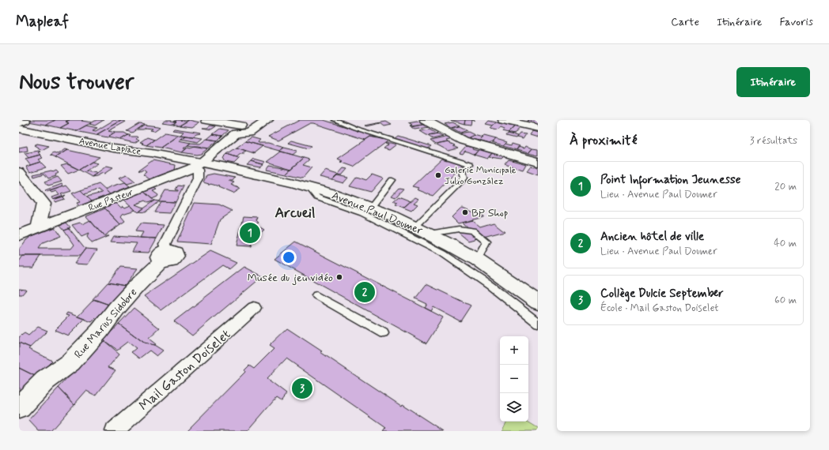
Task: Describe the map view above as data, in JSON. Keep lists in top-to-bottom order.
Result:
{
  "streets": {
    "street": [
      "Avenue Laplace",
      "Rue Pasteur",
      "Avenue Paul Doumer",
      "Rue Marius Sidobre",
      "Mail Gaston Doiselet"
    ]
  },
  "crossings": [
    ["Avenue Laplace", "Rue Pasteur"],
    ["Avenue Laplace", "Avenue Paul Doumer"],
    ["Avenue Laplace", "Rue Marius Sidobre"],
    ["Rue Pasteur", "Avenue Paul Doumer"],
    ["Rue Pasteur", "Rue Marius Sidobre"],
    ["Avenue Paul Doumer", "Rue Marius Sidobre"]
  ],
  "districts": ["Arcueil"],
  "places": ["Galerie Municipale Julio González", "BP Shop", "Musée du jeu vidéo"],
  "page": {
    "header": "Mapleaf",
    "nav": ["Carte", "Itinéraire", "Favoris"],
    "buttons": "Itinéraire",
    "title": "Nous trouver",
    "heading": ["À proximité", "3 résultats"],
    "list": [
      {
        "mark": "1",
        "name": "Point Information Jeunesse",
        "note": "Lieu · Avenue Paul Doumer",
        "value": "20 m"
      },
      {
        "mark": "2",
        "name": "Ancien hôtel de ville",
        "note": "Lieu · Avenue Paul Doumer",
        "value": "40 m"
      },
      {
        "mark": "3",
        "name": "Collège Dulcie September",
        "note": "École · Mail Gaston Doiselet",
        "value": "60 m"
      }
    ],
    "pins": ["1", "2", "3"],
    "map_buttons": ["+", "−"]
  }
}
